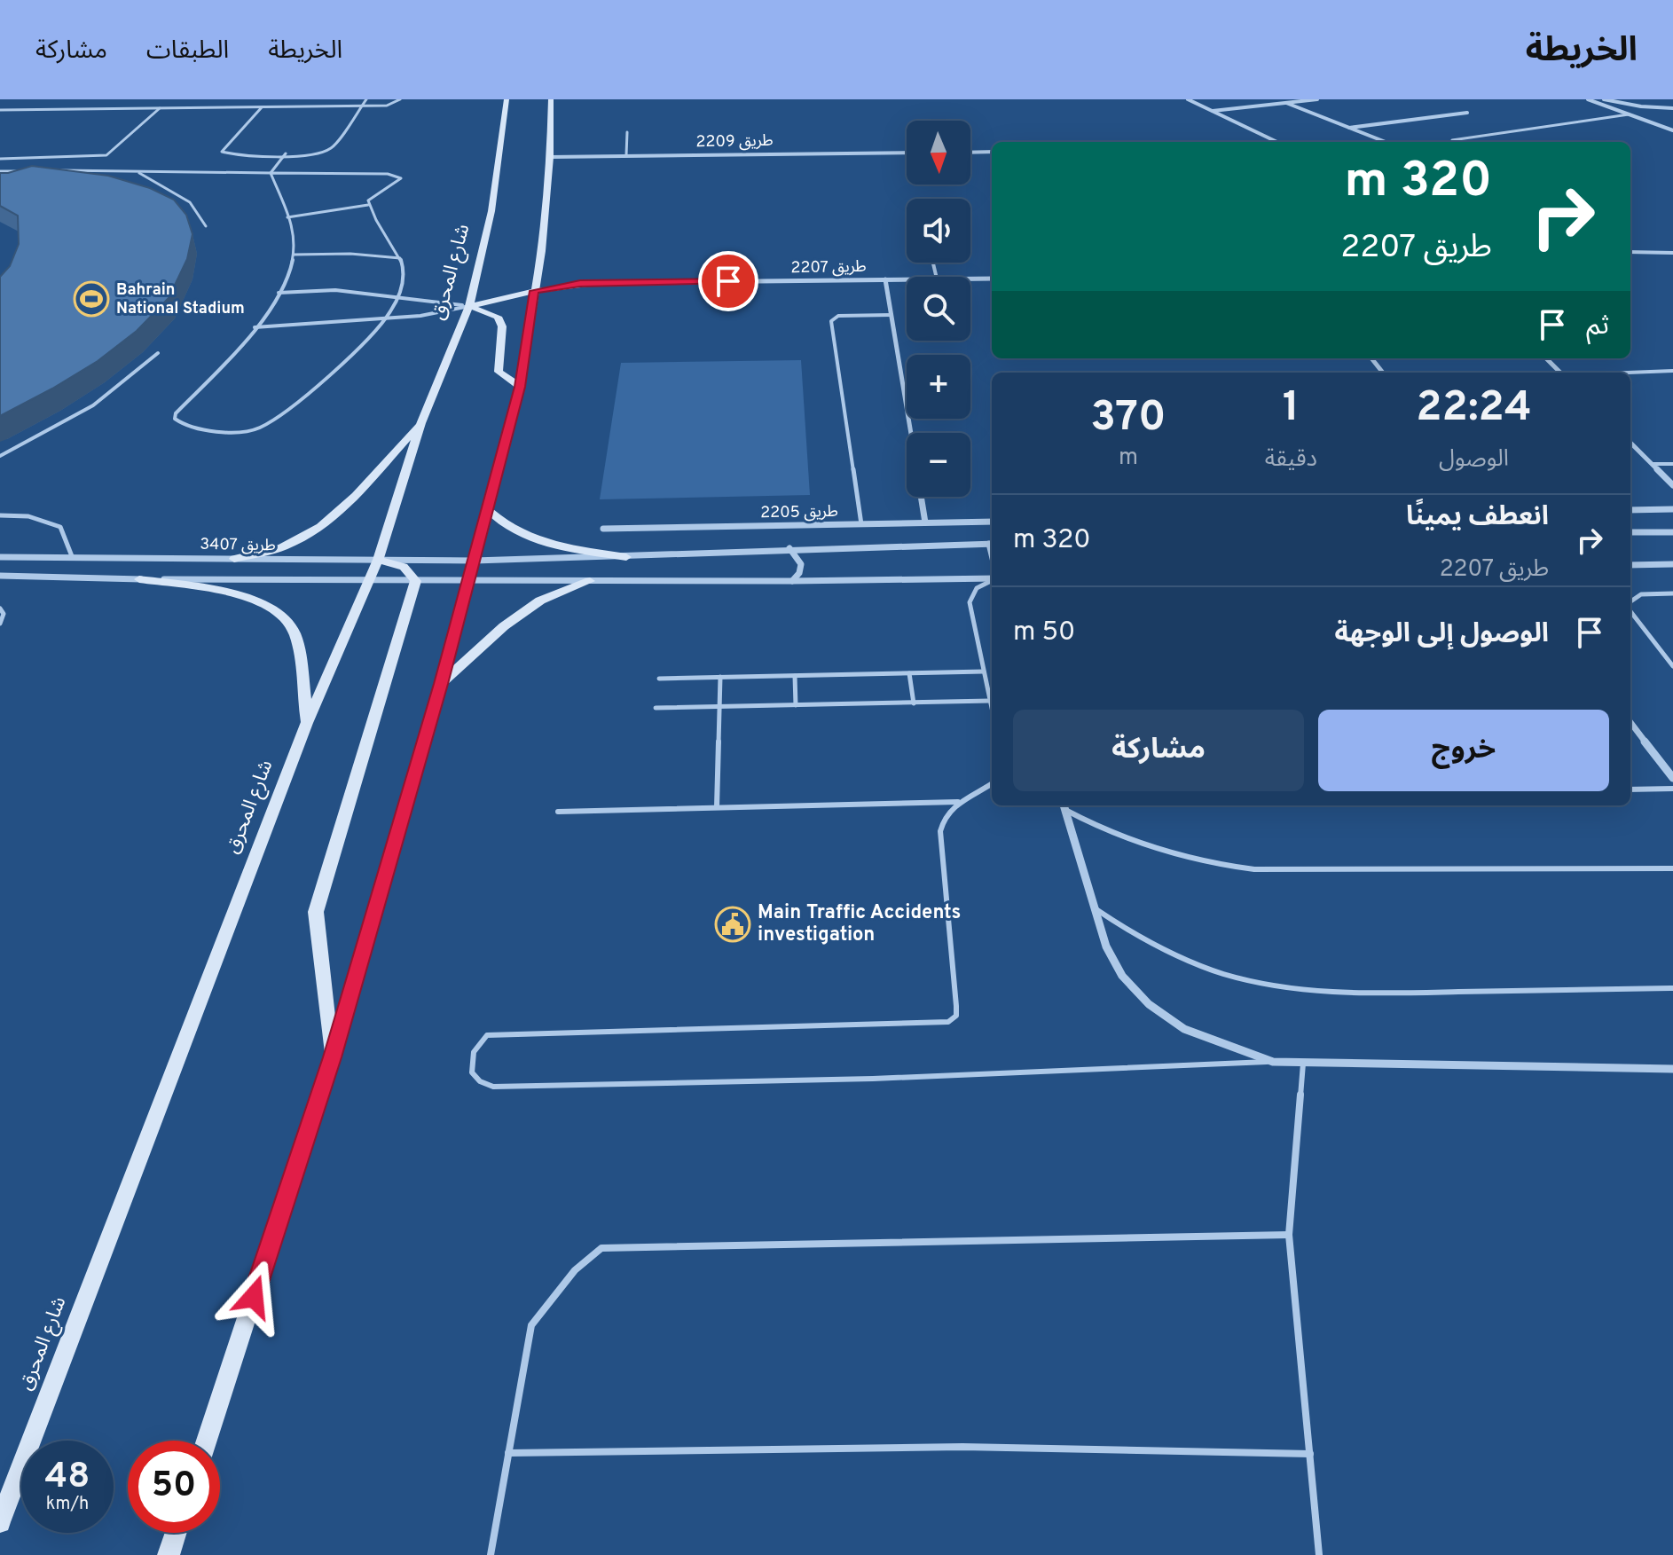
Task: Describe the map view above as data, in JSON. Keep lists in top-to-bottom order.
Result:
{
  "streets": {
    "main road": ["شارع المحرق"],
    "street": [
      "طريق 2209",
      "طريق 2207",
      "طريق 2205",
      "طريق 3407"
    ]
  },
  "crossings": [
    ["شارع المحرق", "طريق 3407"]
  ],
  "places": {
    "sports": ["Bahrain National Stadium"],
    "public building": ["Main Traffic Accidents investigation"]
  },
  "north": "bottom",
  "page": {
    "header": "الخريطة",
    "nav": ["الخريطة", "الطبقات", "مشاركة"],
    "map_buttons": ["+", "−"],
    "turn": ["320 m", "طريق 2207"],
    "then": "ثم",
    "eta": [
      "22:24",
      "الوصول",
      "1",
      "دقيقة",
      "370",
      "m"
    ],
    "list": [
      {
        "name": "انعطف يمينًا",
        "note": "طريق 2207",
        "value": "320 m"
      },
      {
        "name": "الوصول إلى الوجهة",
        "value": "50 m"
      }
    ],
    "buttons": ["خروج", "مشاركة"],
    "speed": "48 km/h",
    "limit": "50"
  }
}
